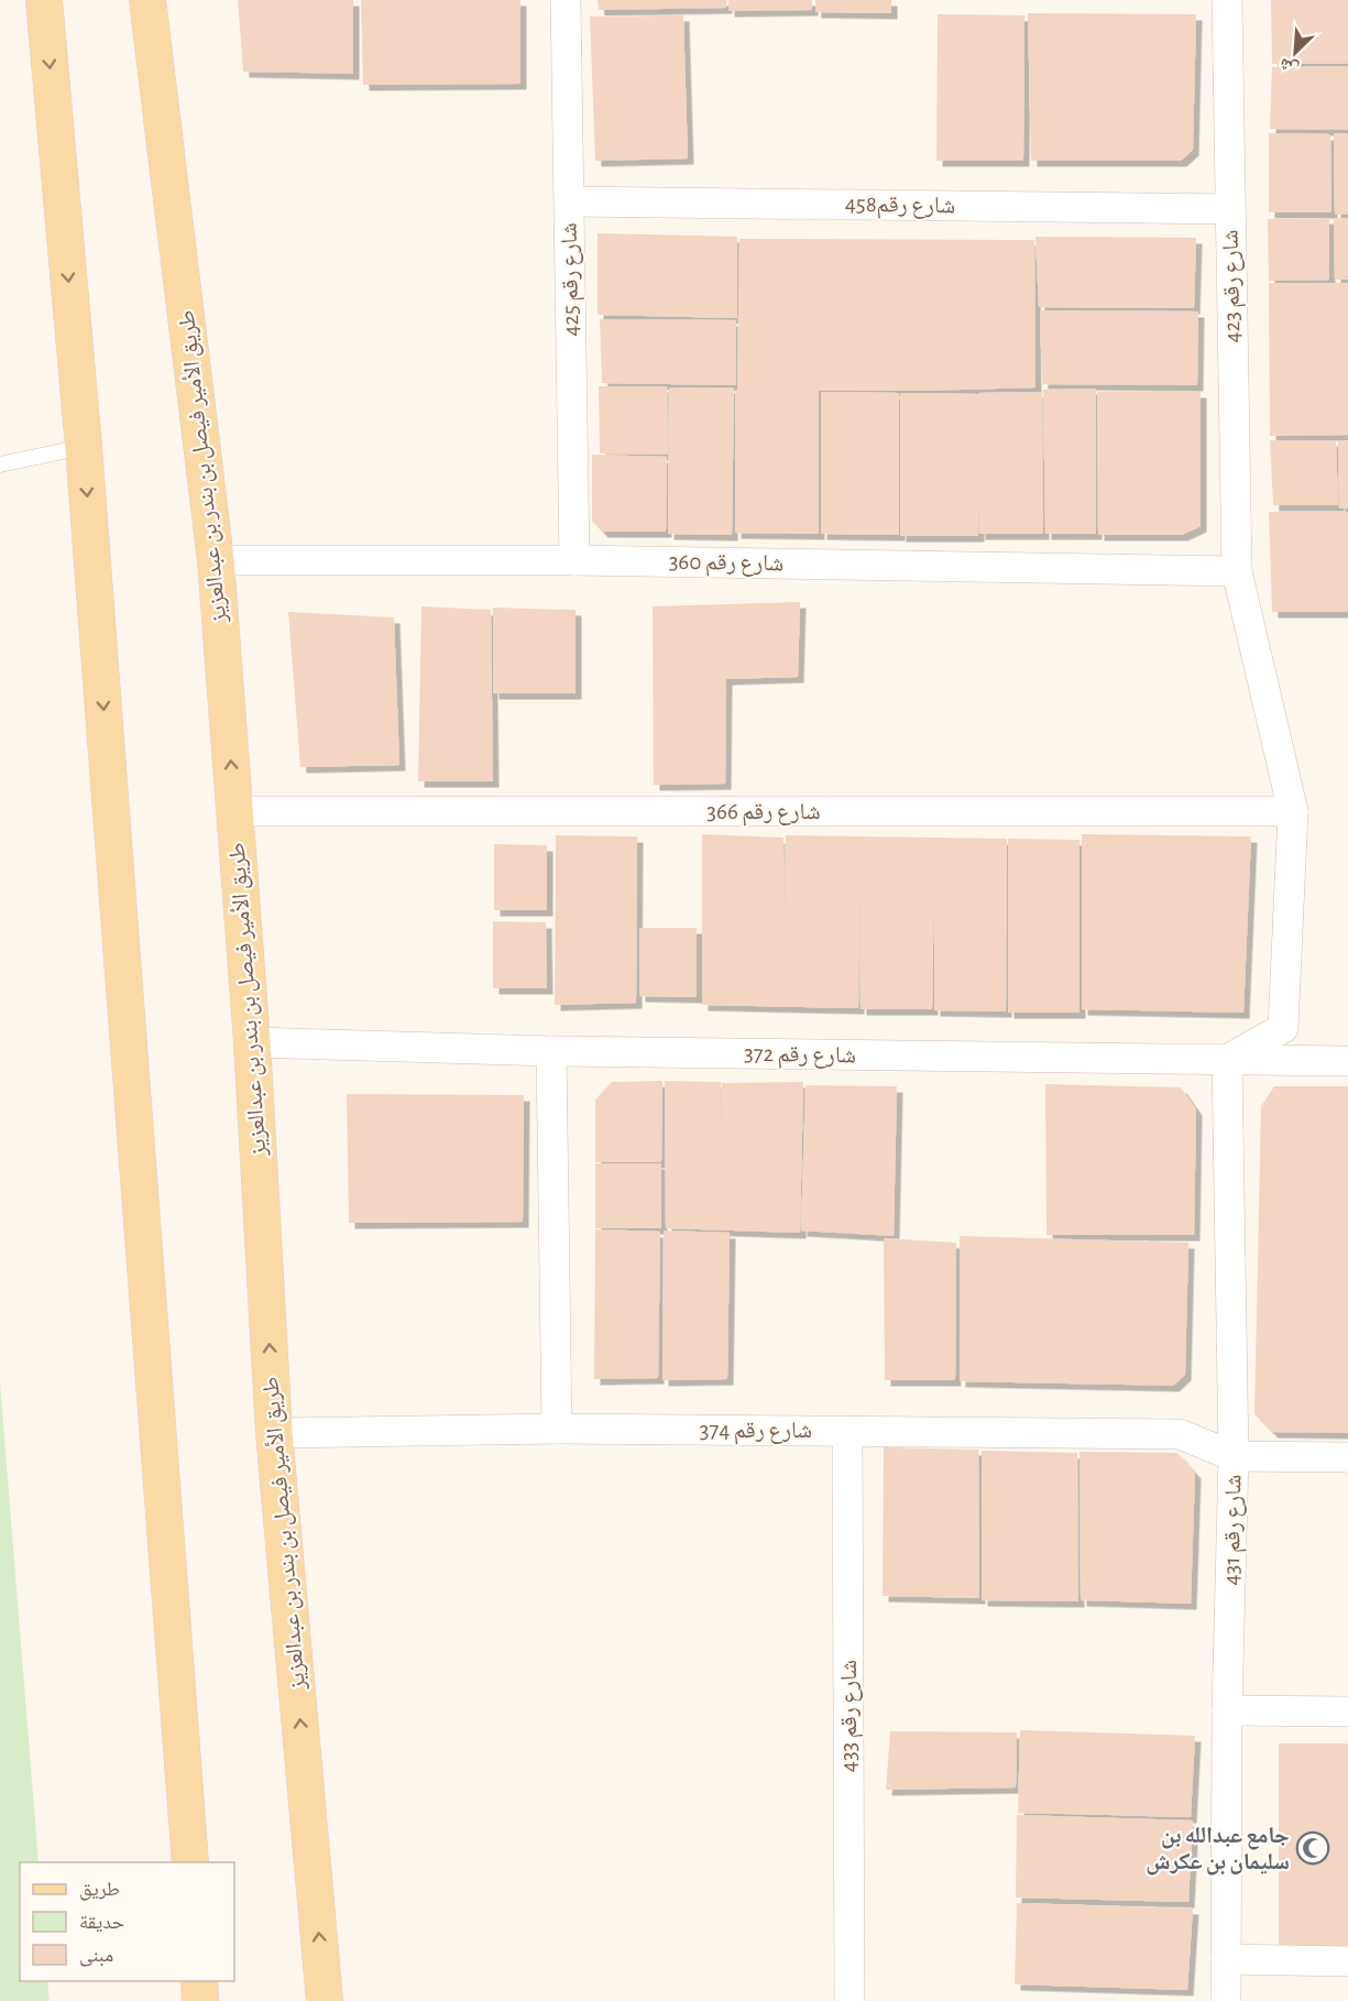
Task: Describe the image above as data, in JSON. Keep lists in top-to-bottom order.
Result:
{
  "streets": {
    "main road": ["طريق الأمير فيصل بن بندر بن عبدالعزيز"],
    "street": [
      "شارع رقم458",
      "شارع رقم 425",
      "شارع رقم 423",
      "شارع رقم 360",
      "شارع رقم 366",
      "شارع رقم 372",
      "شارع رقم 374",
      "شارع رقم 431",
      "شارع رقم 433"
    ]
  },
  "crossings": [
    ["شارع رقم458", "شارع رقم 425"],
    ["شارع رقم458", "شارع رقم 423"],
    ["شارع رقم 425", "شارع رقم 360"],
    ["شارع رقم 423", "شارع رقم 360"],
    ["شارع رقم 423", "شارع رقم 366"],
    ["شارع رقم 423", "شارع رقم 372"],
    ["شارع رقم 423", "شارع رقم 431"],
    ["طريق الأمير فيصل بن بندر بن عبدالعزيز", "شارع رقم 360"],
    ["طريق الأمير فيصل بن بندر بن عبدالعزيز", "شارع رقم 366"],
    ["طريق الأمير فيصل بن بندر بن عبدالعزيز", "شارع رقم 372"],
    ["طريق الأمير فيصل بن بندر بن عبدالعزيز", "شارع رقم 374"],
    ["شارع رقم 372", "شارع رقم 431"],
    ["شارع رقم 374", "شارع رقم 431"],
    ["شارع رقم 374", "شارع رقم 433"]
  ],
  "places": {
    "mosque": ["جامع عبدالله بن سليمان بن عكرش"]
  },
  "legend": ["طريق", "حديقة", "مبنى"],
  "north": "bottom left"
}
